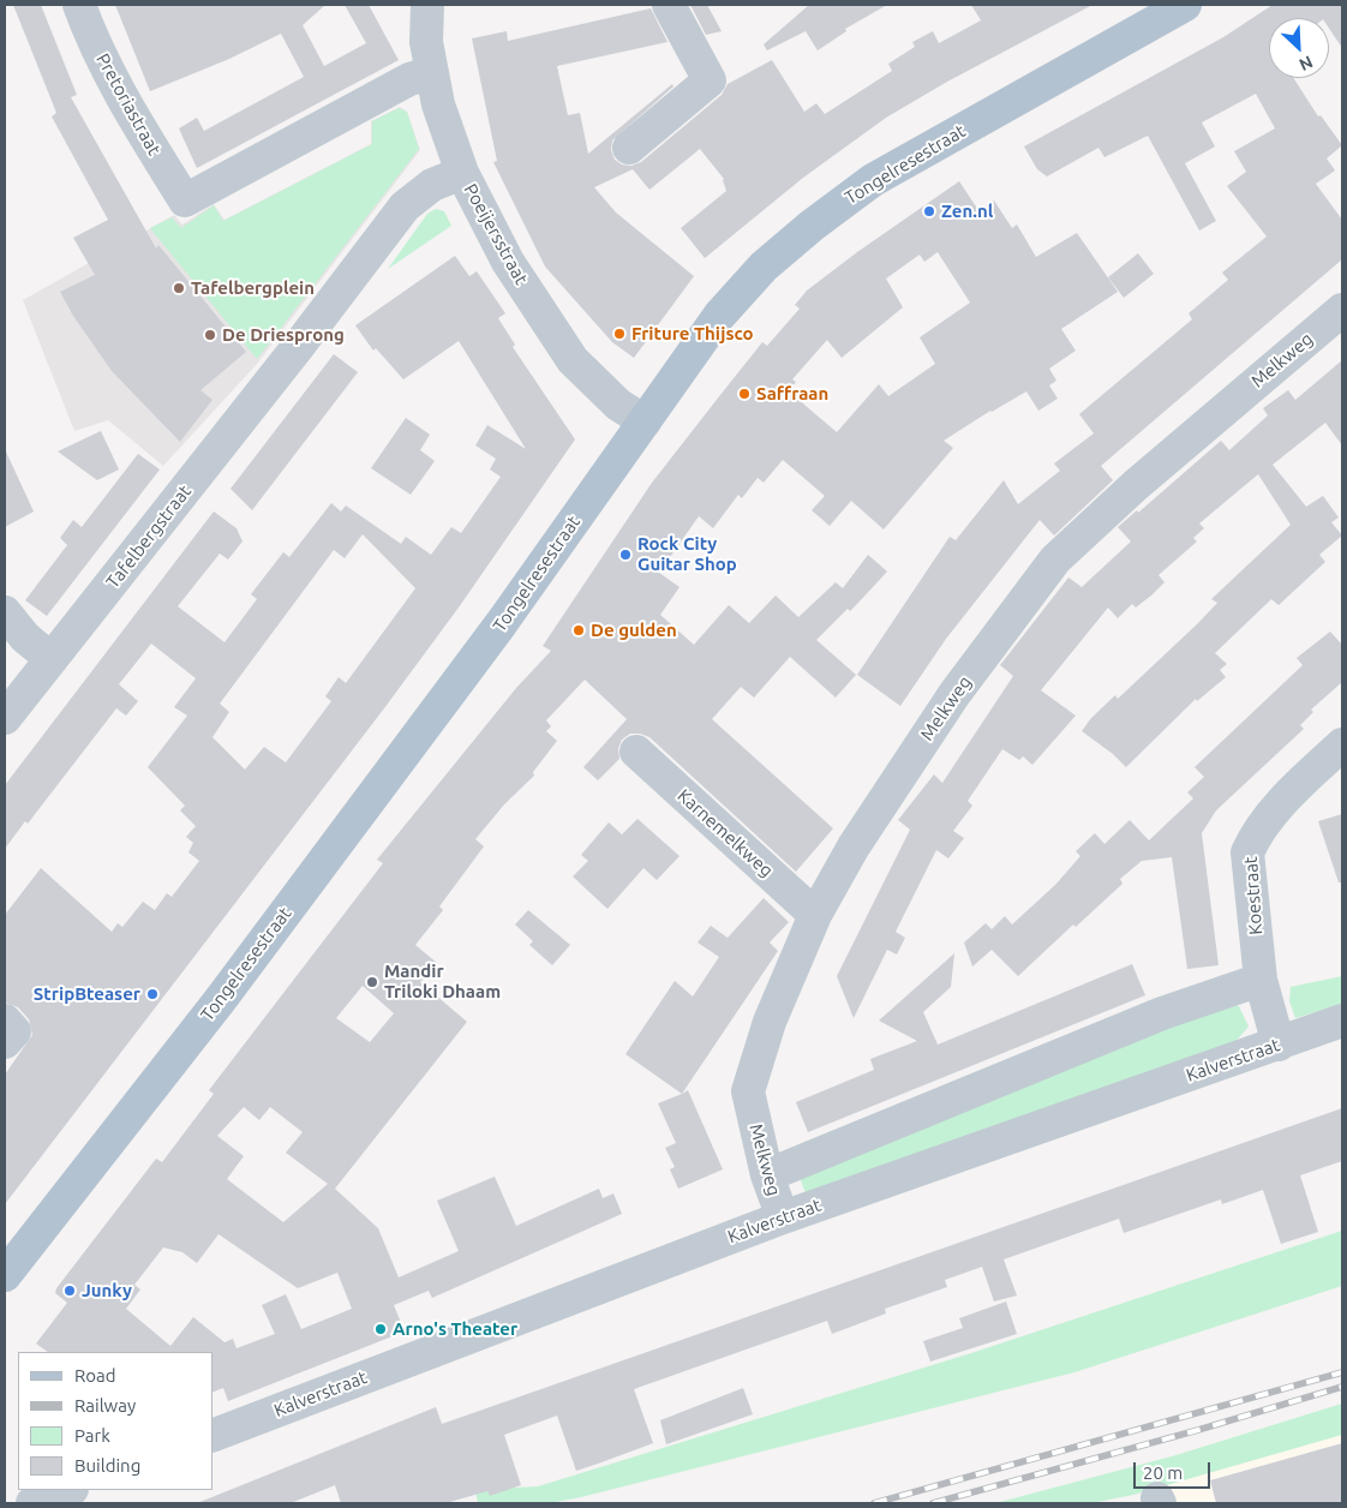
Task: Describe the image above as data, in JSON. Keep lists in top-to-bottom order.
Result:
{
  "streets": {
    "main road": ["Tongelresestraat"],
    "street": [
      "Pretoriastraat",
      "Poeijersstraat",
      "Melkweg",
      "Tafelbergstraat",
      "Karnemelkweg",
      "Koestraat",
      "Kalverstraat"
    ]
  },
  "crossings": [
    ["Pretoriastraat", "Poeijersstraat"],
    ["Tongelresestraat", "Poeijersstraat"],
    ["Poeijersstraat", "Tafelbergstraat"],
    ["Melkweg", "Karnemelkweg"],
    ["Melkweg", "Kalverstraat"],
    ["Koestraat", "Kalverstraat"]
  ],
  "places": [
    "Zen.nl",
    "Tafelbergplein",
    "Friture Thijsco",
    "De Driesprong",
    "Saffraan",
    "Rock City Guitar Shop",
    "De gulden",
    "Mandir Triloki Dhaam",
    "StripBteaser",
    "Junky",
    "Arno's Theater"
  ],
  "legend": [
    "Road",
    "Railway",
    "Park",
    "Building"
  ],
  "scale_bar": "20 m",
  "north": "bottom right"
}
